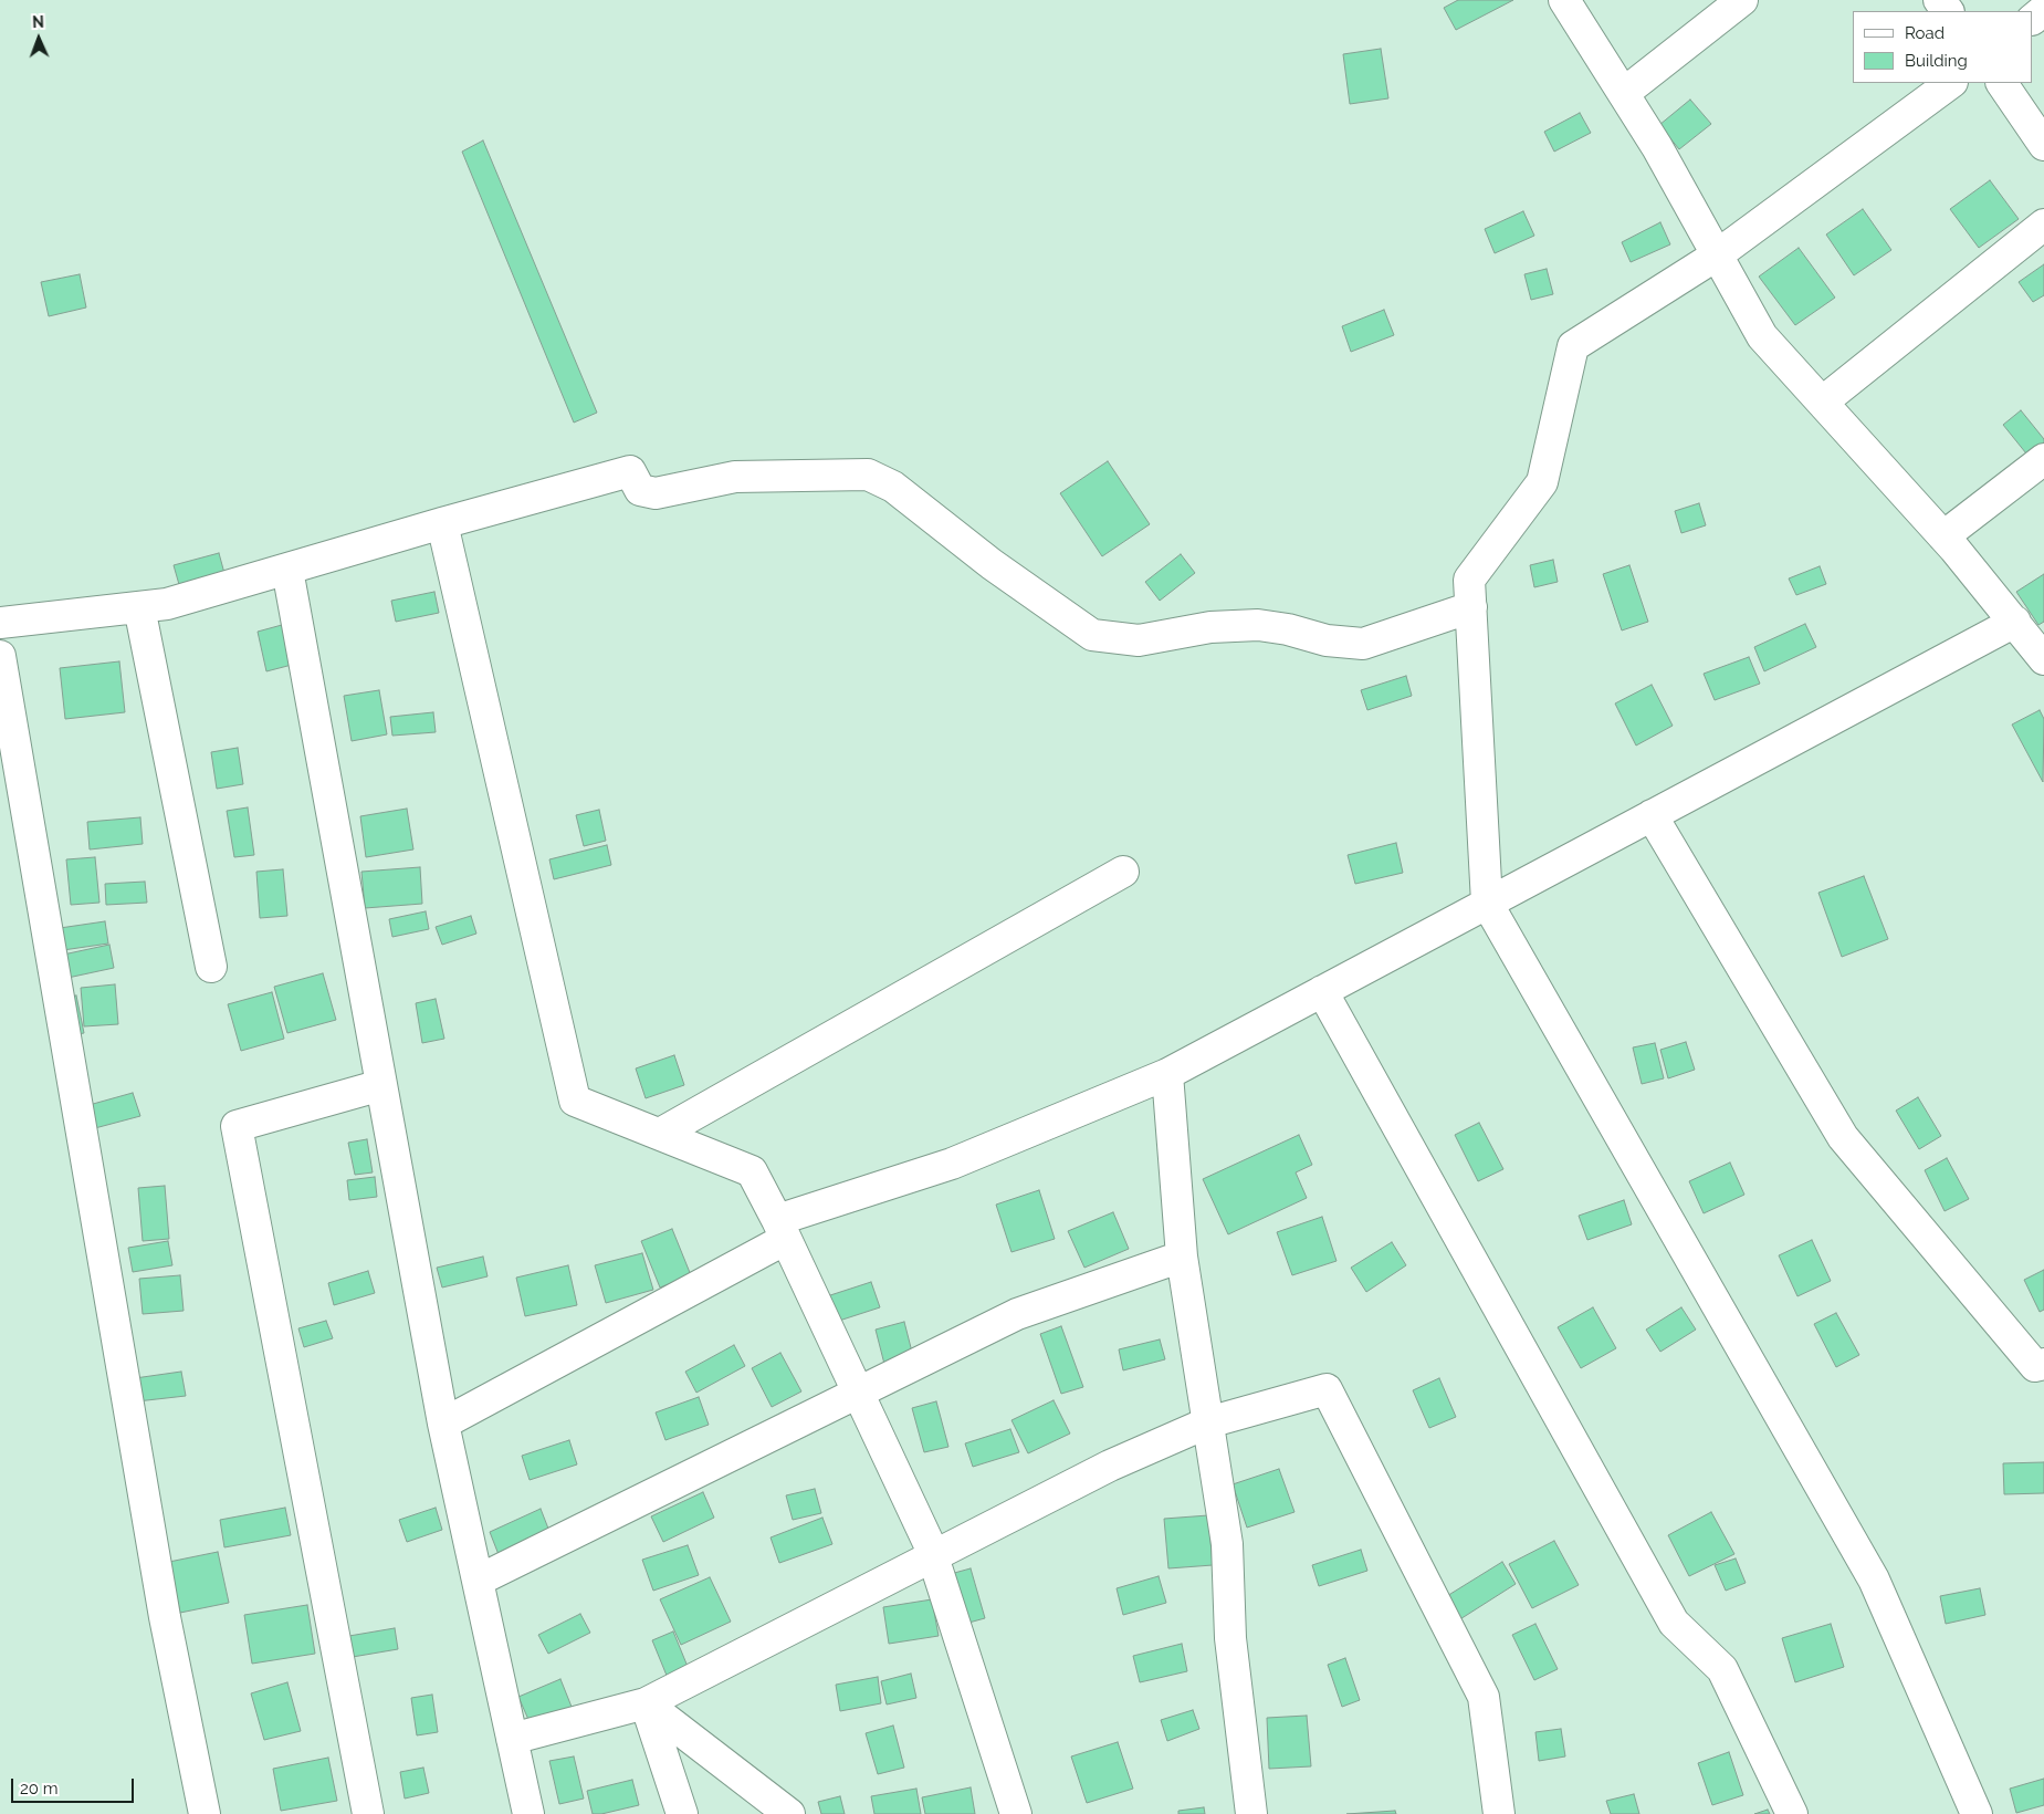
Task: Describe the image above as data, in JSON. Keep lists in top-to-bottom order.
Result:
{
  "legend": ["Road", "Building"],
  "scale_bar": "20 m",
  "north": "top"
}
